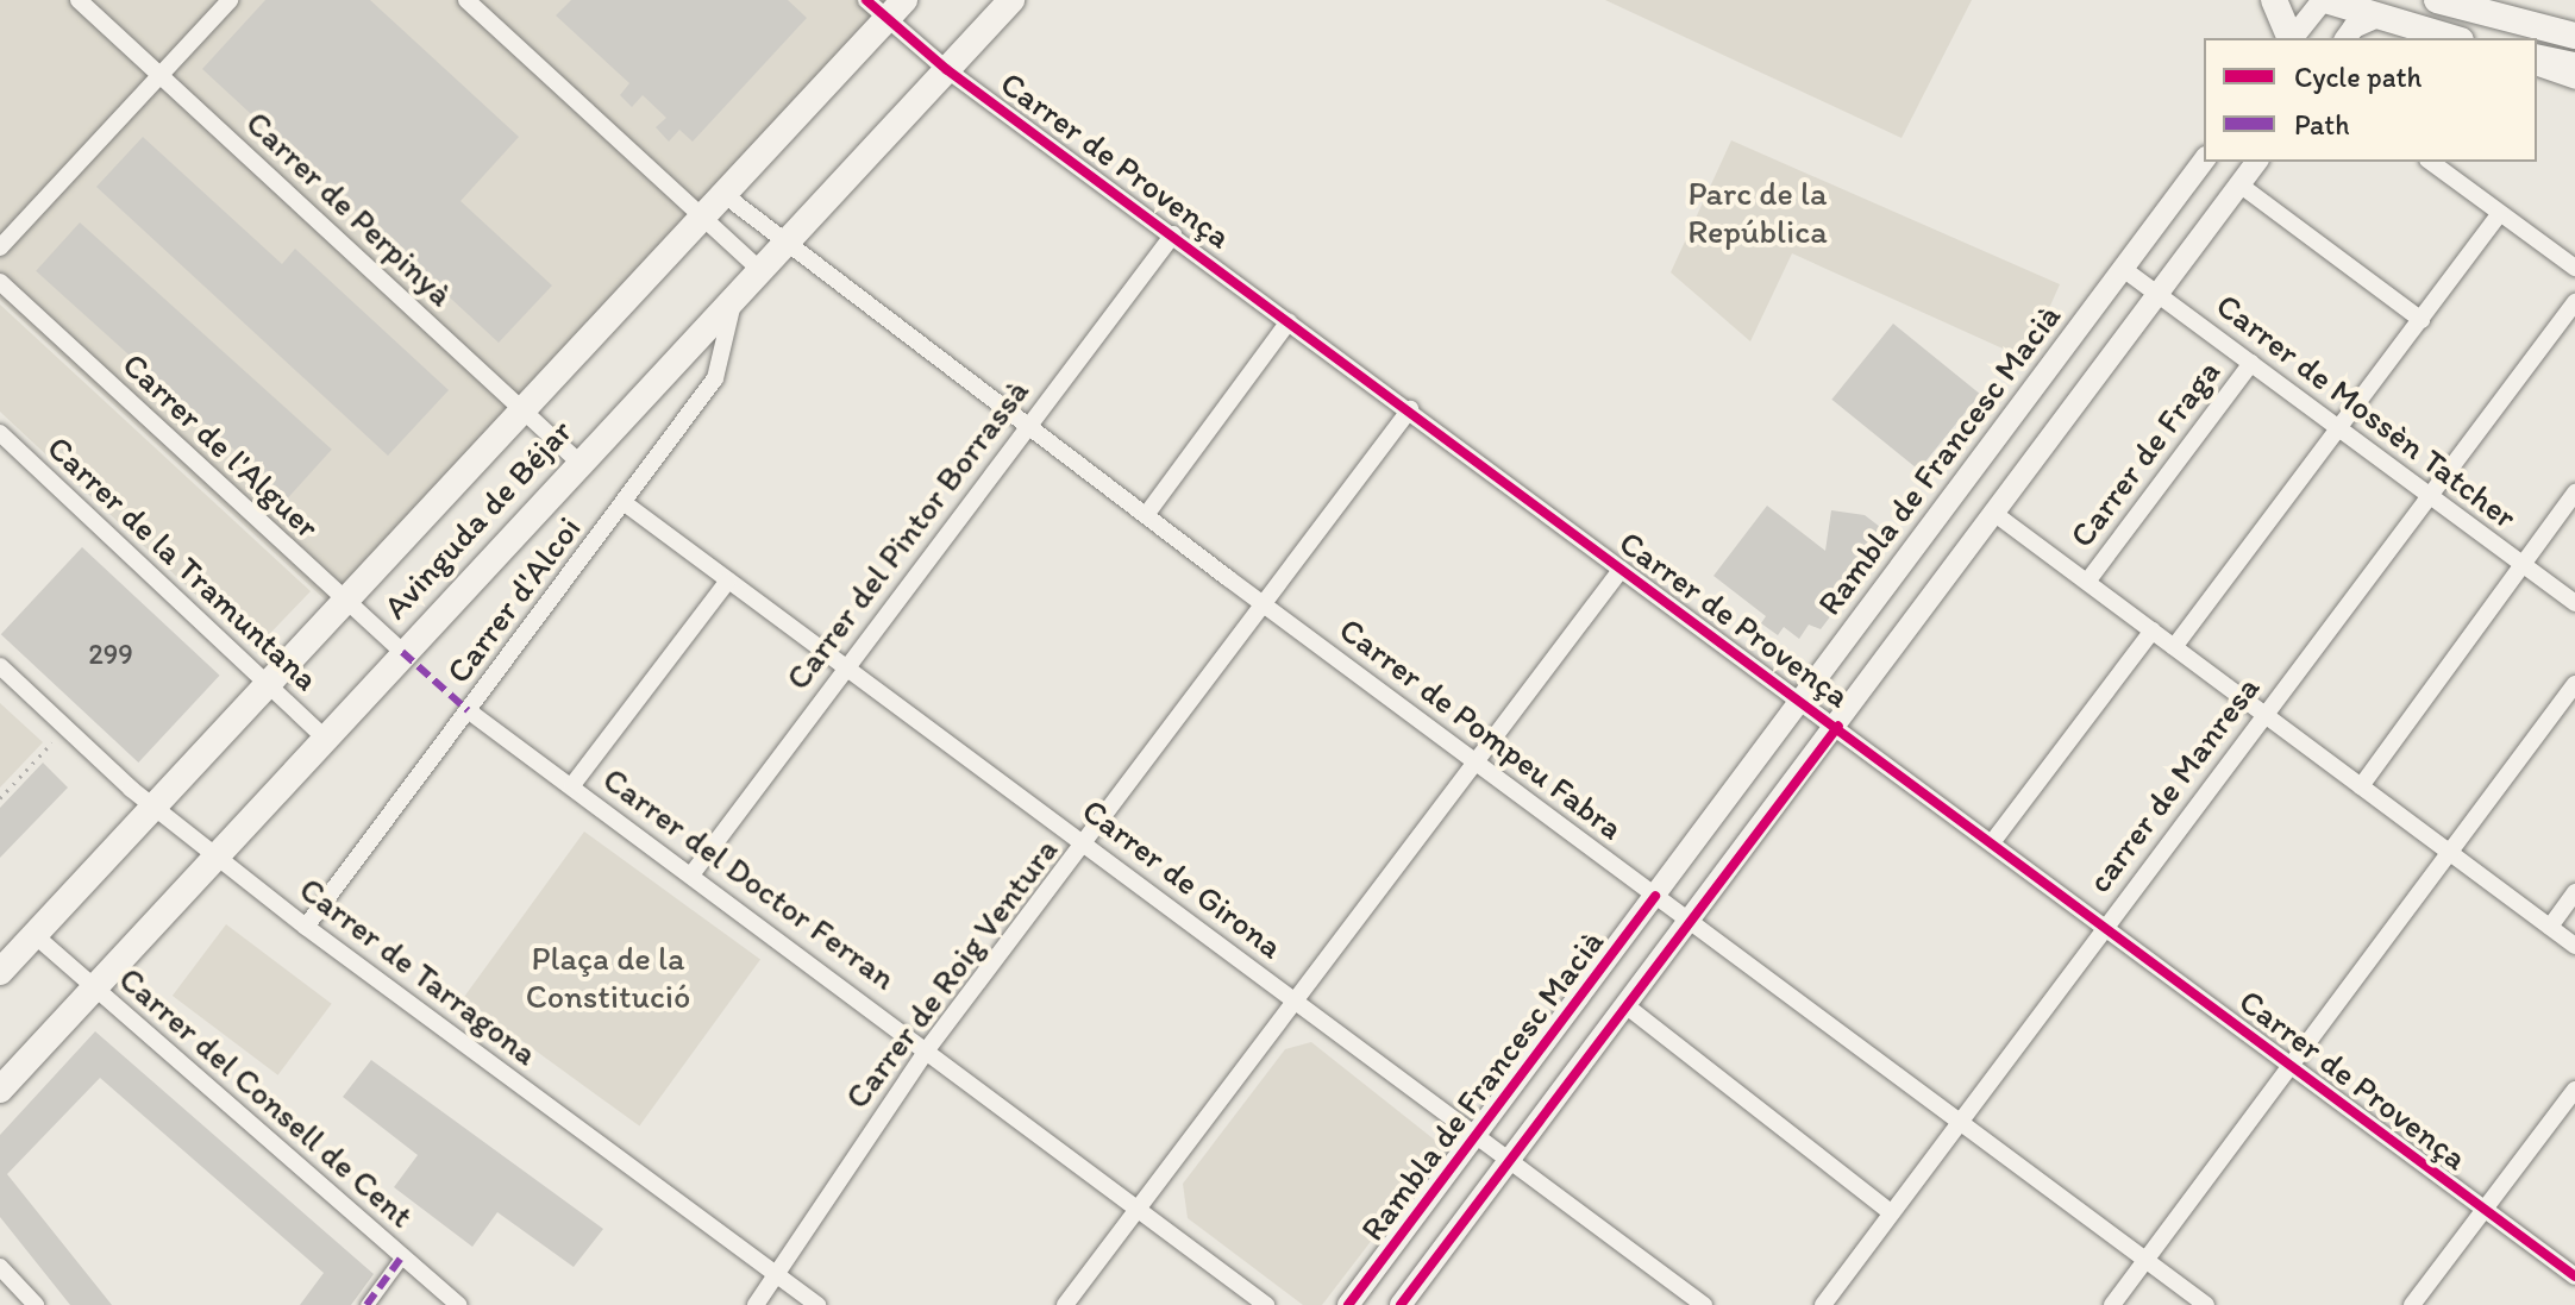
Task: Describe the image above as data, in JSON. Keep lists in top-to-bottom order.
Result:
{
  "streets": {
    "main road": ["Avinguda de Béjar"],
    "street": [
      "Carrer de Provença",
      "Carrer de Perpinyà",
      "Carrer de Mossèn Tatcher",
      "Carrer de l'Alguer",
      "Carrer de Fraga",
      "Rambla de Francesc Macià",
      "Carrer del Pintor Borrassà",
      "Carrer de la Tramuntana",
      "Carrer d'Alcoi",
      "Carrer de Pompeu Fabra",
      "carrer de Manresa",
      "Carrer del Doctor Ferran",
      "Carrer de Girona",
      "Carrer de Tarragona",
      "Carrer de Roig Ventura",
      "Carrer del Consell de Cent"
    ]
  },
  "crossings": [
    ["Carrer de Provença", "Rambla de Francesc Macià"],
    ["Carrer de Provença", "Avinguda de Béjar"],
    ["Carrer de Provença", "Carrer del Pintor Borrassà"],
    ["Carrer de Provença", "carrer de Manresa"],
    ["Carrer de Provença", "Carrer de Roig Ventura"],
    ["Carrer de Perpinyà", "Avinguda de Béjar"],
    ["Carrer de Mossèn Tatcher", "Carrer de Fraga"],
    ["Carrer de Mossèn Tatcher", "Rambla de Francesc Macià"],
    ["Carrer de Mossèn Tatcher", "carrer de Manresa"],
    ["Carrer de l'Alguer", "Avinguda de Béjar"],
    ["Rambla de Francesc Macià", "Carrer de Pompeu Fabra"],
    ["Rambla de Francesc Macià", "Carrer de Girona"],
    ["Avinguda de Béjar", "Carrer de la Tramuntana"],
    ["Avinguda de Béjar", "Carrer d'Alcoi"],
    ["Avinguda de Béjar", "Carrer de Pompeu Fabra"],
    ["Avinguda de Béjar", "Carrer de Tarragona"],
    ["Avinguda de Béjar", "Carrer del Consell de Cent"],
    ["Carrer del Pintor Borrassà", "Carrer de Pompeu Fabra"],
    ["Carrer del Pintor Borrassà", "Carrer del Doctor Ferran"],
    ["Carrer del Pintor Borrassà", "Carrer de Girona"],
    ["Carrer d'Alcoi", "Carrer del Doctor Ferran"],
    ["Carrer d'Alcoi", "Carrer de Girona"],
    ["Carrer d'Alcoi", "Carrer de Tarragona"],
    ["Carrer de Pompeu Fabra", "carrer de Manresa"],
    ["Carrer de Pompeu Fabra", "Carrer de Roig Ventura"],
    ["Carrer del Doctor Ferran", "Carrer de Roig Ventura"],
    ["Carrer de Girona", "Carrer de Roig Ventura"],
    ["Carrer de Tarragona", "Carrer de Roig Ventura"]
  ],
  "parks": ["Parc de la República", "Plaça de la Constitució"],
  "house_numbers": ["299"],
  "legend": ["Cycle path", "Path"]
}
